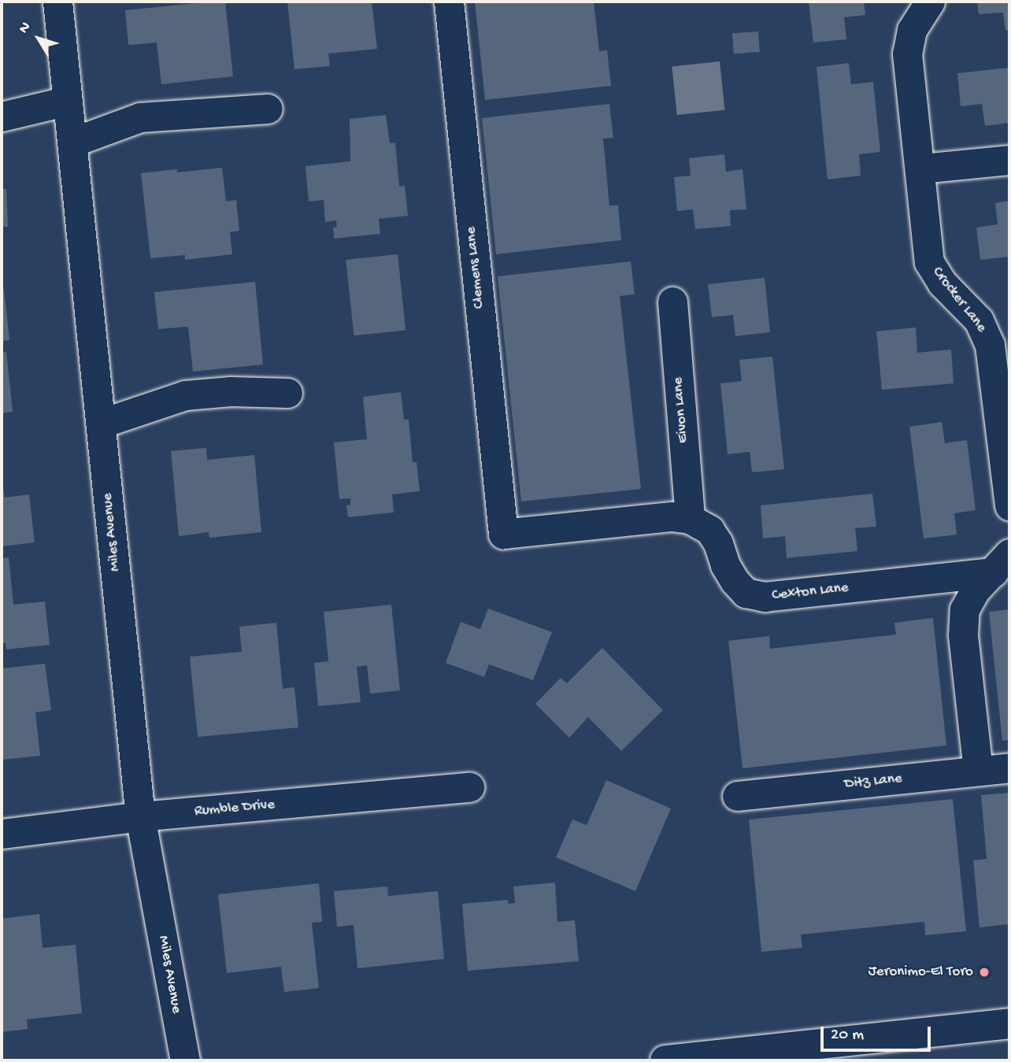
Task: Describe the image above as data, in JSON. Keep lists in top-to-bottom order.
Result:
{
  "streets": {
    "street": [
      "Clemens Lane",
      "Crocker Lane",
      "Eivon Lane",
      "Miles Avenue",
      "Cexton Lane",
      "Ditz Lane",
      "Rumble Drive"
    ]
  },
  "crossings": [
    ["Clemens Lane", "Eivon Lane"],
    ["Clemens Lane", "Cexton Lane"],
    ["Eivon Lane", "Cexton Lane"],
    ["Miles Avenue", "Rumble Drive"]
  ],
  "places": ["Jeronimo-El Toro"],
  "scale_bar": "20 m",
  "north": "top left"
}
